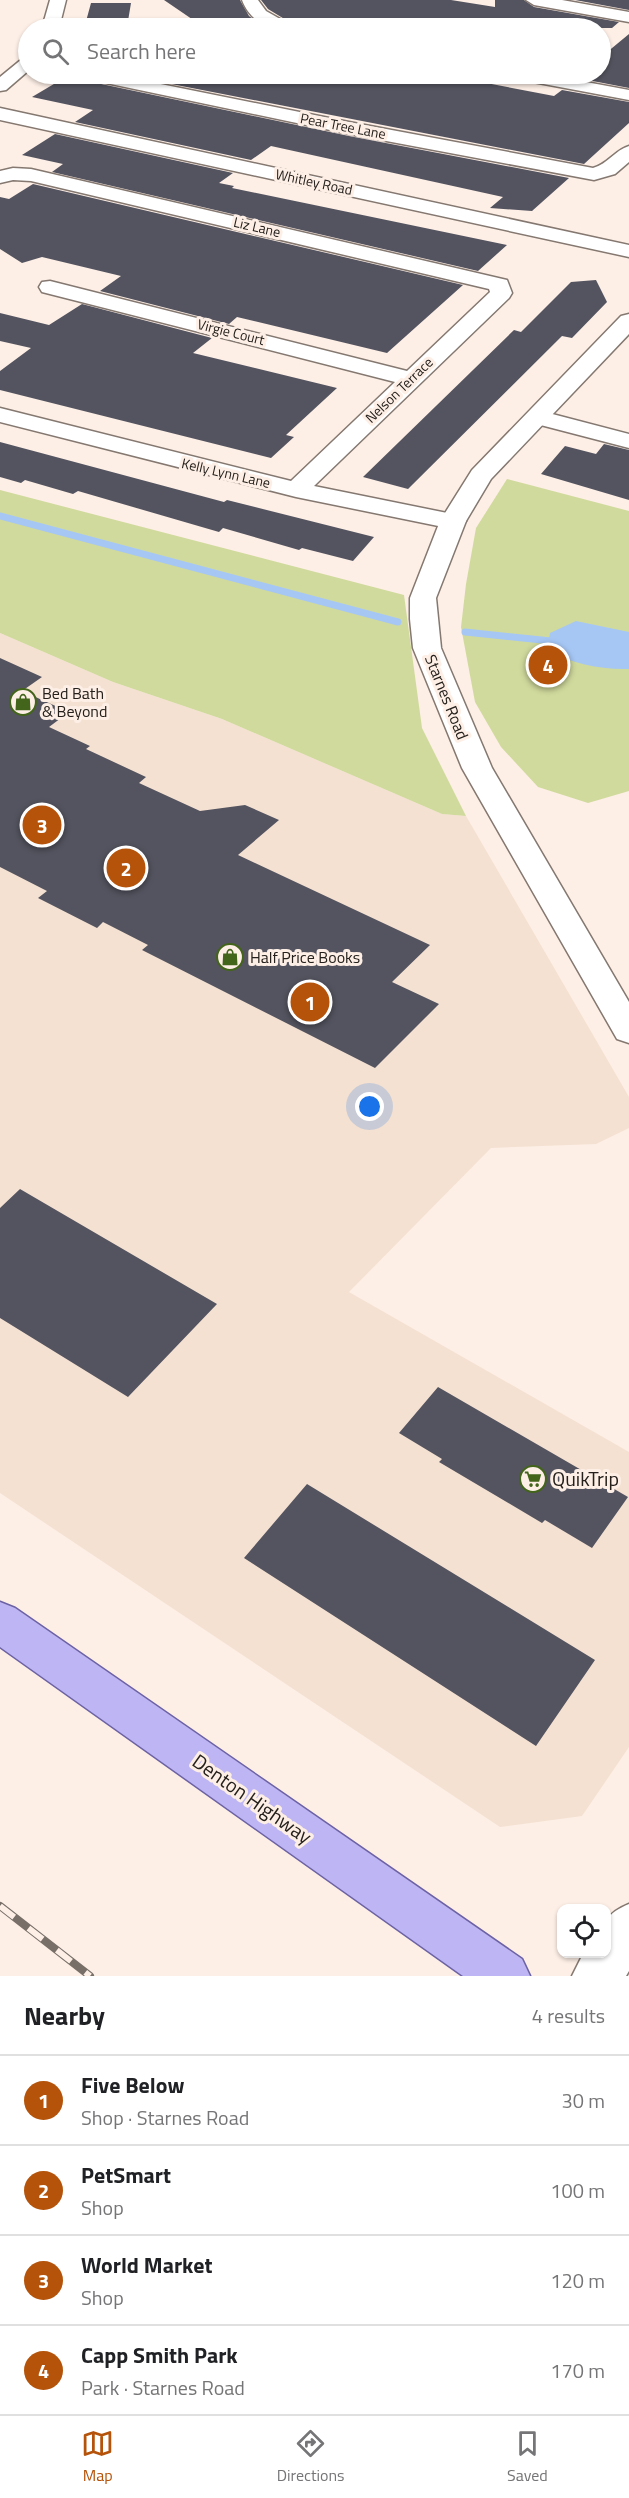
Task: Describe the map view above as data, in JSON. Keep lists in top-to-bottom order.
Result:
{
  "streets": {
    "main road": ["Denton Highway"],
    "street": [
      "Pear Tree Lane",
      "Whitley Road",
      "Liz Lane",
      "Virgie Court",
      "Nelson Terrace",
      "Kelly Lynn Lane",
      "Starnes Road"
    ]
  },
  "crossings": [
    ["Liz Lane", "Nelson Terrace"],
    ["Virgie Court", "Nelson Terrace"],
    ["Nelson Terrace", "Kelly Lynn Lane"],
    ["Kelly Lynn Lane", "Starnes Road"]
  ],
  "places": {
    "shop": ["Bed Bath & Beyond", "Half Price Books"],
    "supermarket": ["QuikTrip"]
  },
  "page": {
    "search": "Search here",
    "pins": [
      "4",
      "3",
      "2",
      "1"
    ],
    "heading": ["Nearby", "4 results"],
    "list": [
      {
        "mark": "1",
        "name": "Five Below",
        "note": "Shop · Starnes Road",
        "value": "30 m"
      },
      {
        "mark": "2",
        "name": "PetSmart",
        "note": "Shop",
        "value": "100 m"
      },
      {
        "mark": "3",
        "name": "World Market",
        "note": "Shop",
        "value": "120 m"
      },
      {
        "mark": "4",
        "name": "Capp Smith Park",
        "note": "Park · Starnes Road",
        "value": "170 m"
      }
    ],
    "nav": ["Map", "Directions", "Saved"]
  }
}
